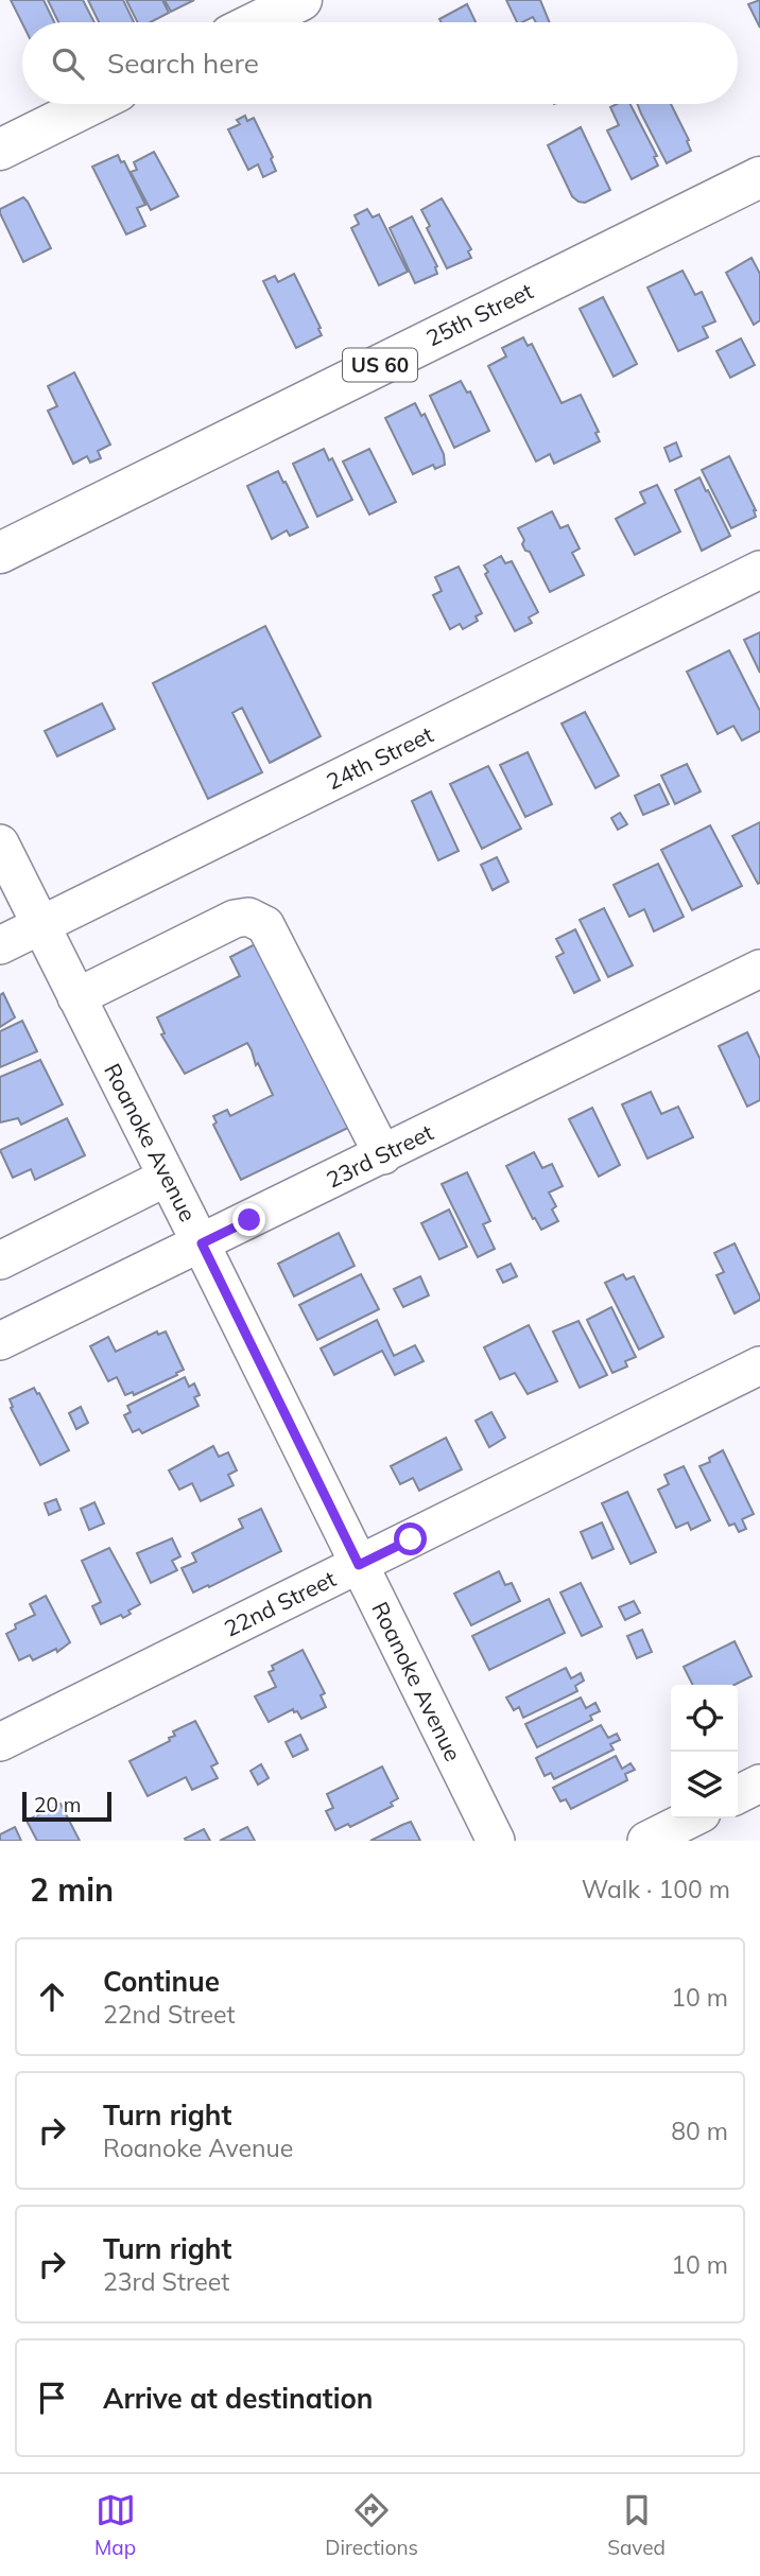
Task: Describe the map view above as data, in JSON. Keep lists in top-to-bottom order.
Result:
{
  "streets": {
    "main road": ["25th Street", "US 60"],
    "street": [
      "24th Street",
      "Roanoke Avenue",
      "23rd Street",
      "22nd Street"
    ]
  },
  "crossings": [
    ["24th Street", "Roanoke Avenue"],
    ["Roanoke Avenue", "23rd Street"],
    ["Roanoke Avenue", "22nd Street"]
  ],
  "scale_bar": "20 m",
  "page": {
    "search": "Search here",
    "scale": "20 m",
    "heading": ["2 min", "Walk · 100 m"],
    "list": [
      ["Continue", "22nd Street", "10 m"],
      ["Turn right", "Roanoke Avenue", "80 m"],
      ["Turn right", "23rd Street", "10 m"],
      "Arrive at destination"
    ],
    "nav": ["Map", "Directions", "Saved"]
  }
}
